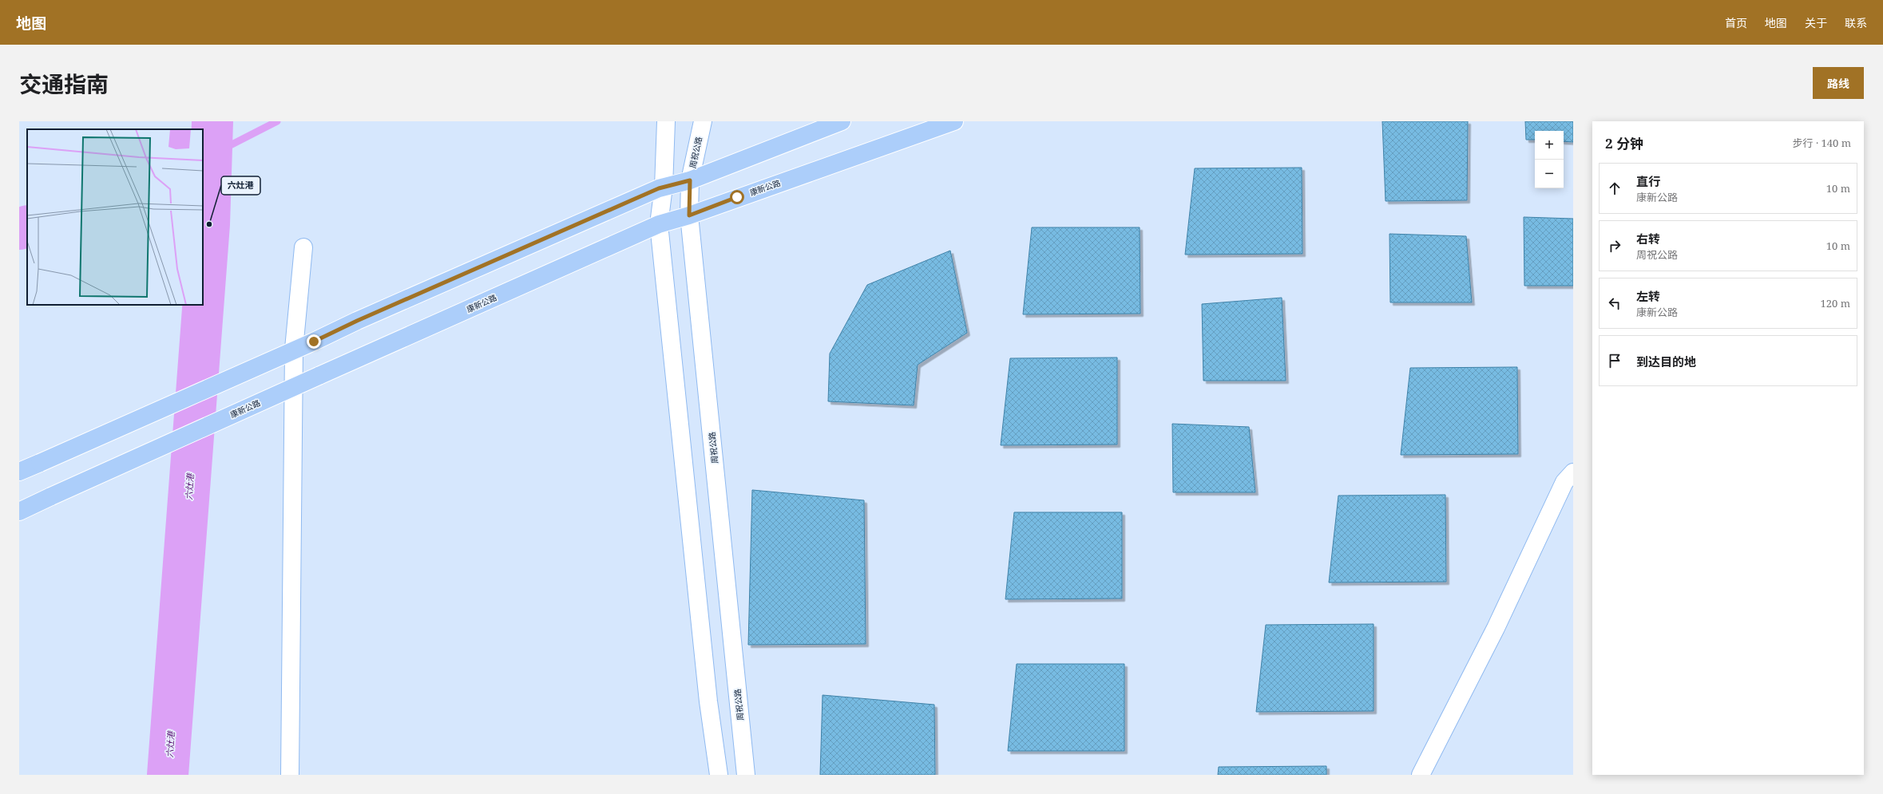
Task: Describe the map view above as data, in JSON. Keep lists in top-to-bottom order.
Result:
{
  "streets": {
    "main road": ["康新公路"],
    "street": ["周祝公路"]
  },
  "crossings": [
    ["周祝公路", "康新公路"]
  ],
  "water": ["六灶港"],
  "places": ["六灶港"],
  "page": {
    "header": "地图",
    "nav": [
      "首页",
      "地图",
      "关于",
      "联系"
    ],
    "title": "交通指南",
    "buttons": "路线",
    "heading": ["2 分钟", "步行 · 140 m"],
    "map_buttons": ["+", "−"],
    "list": [
      ["直行", "康新公路", "10 m"],
      ["右转", "周祝公路", "10 m"],
      ["左转", "康新公路", "120 m"],
      "到达目的地"
    ]
  }
}
